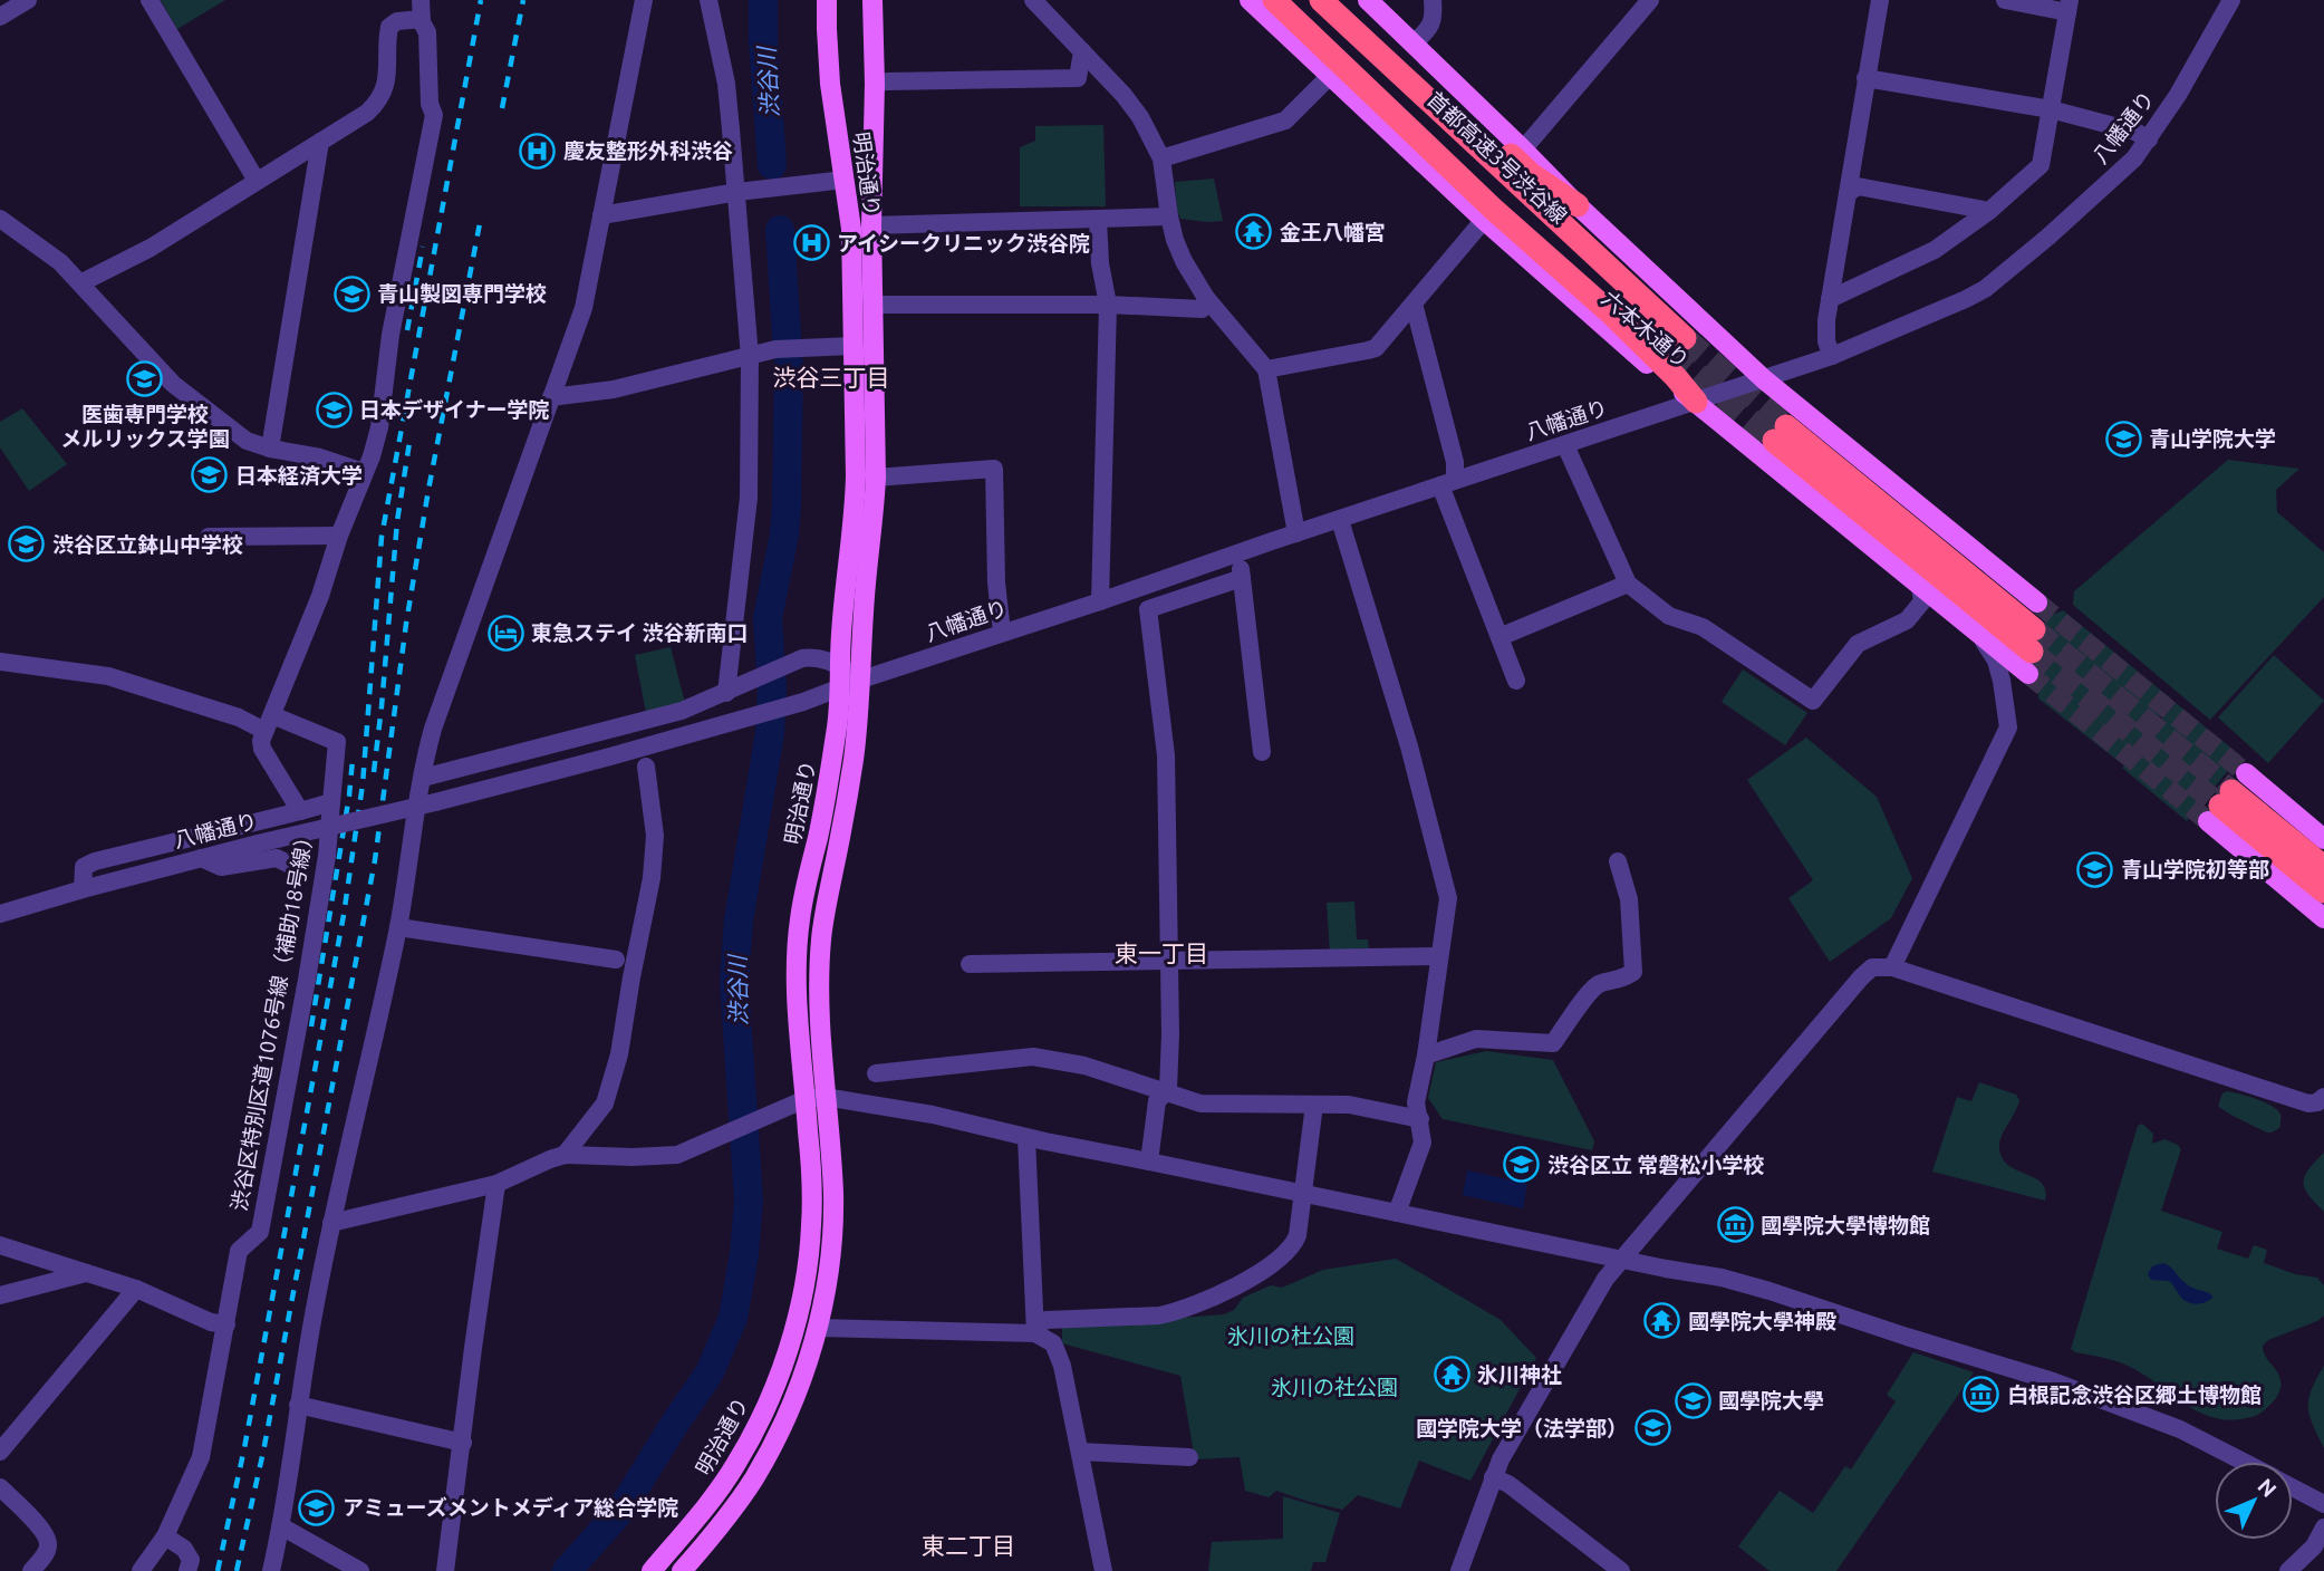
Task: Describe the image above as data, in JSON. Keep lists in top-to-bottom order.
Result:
{
  "streets": {
    "highway": ["首都高速3号渋谷線"],
    "main road": ["明治通り", "六本木通り"],
    "street": ["八幡通り", "渋谷区特別区道1076号線（補助18号線）"]
  },
  "crossings": [
    ["八幡通り", "明治通り"],
    ["八幡通り", "六本木通り"]
  ],
  "districts": ["渋谷三丁目", "東一丁目", "東二丁目"],
  "water": ["渋谷川"],
  "parks": ["氷川の杜公園", "氷川の社公園"],
  "places": {
    "hospital": ["慶友整形外科渋谷", "アイシークリニック渋谷院"],
    "temple": ["金王八幡宮", "國學院大學神殿", "氷川神社"],
    "school or university": [
      "青山製図専門学校",
      "医歯専門学校 メルリックス学園",
      "日本デザイナー学院",
      "青山学院大学",
      "日本経済大学",
      "渋谷区立鉢山中学校",
      "青山学院初等部",
      "渋谷区立 常磐松小学校",
      "國學院大學",
      "國学院大学（法学部）",
      "アミューズメントメディア総合学院"
    ],
    "hotel": ["東急ステイ 渋谷新南口"],
    "museum": ["國學院大學博物館", "白根記念渋谷区郷土博物館"]
  },
  "north": "top right"
}
